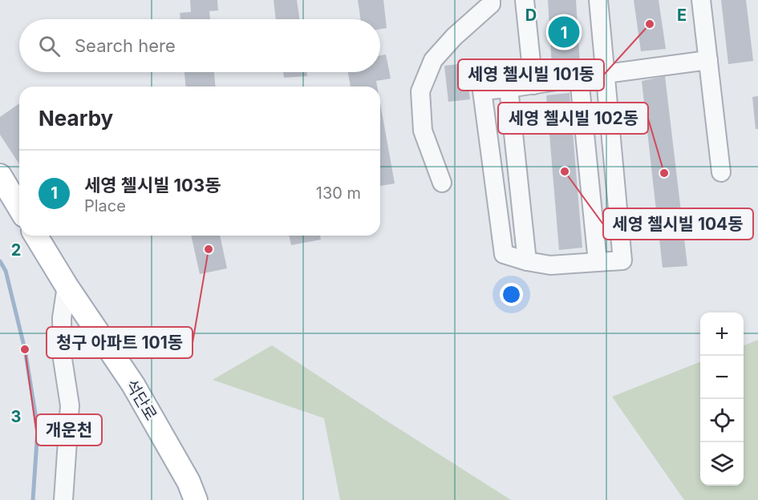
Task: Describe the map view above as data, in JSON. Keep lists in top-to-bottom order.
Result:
{
  "streets": {
    "main road": ["석단로"]
  },
  "places": [
    "세영 첼시빌 101동",
    "세영 첼시빌 104동",
    "세영 첼시빌 102동",
    "청구 아파트 101동",
    "개운천"
  ],
  "page": {
    "pins": "1",
    "search": "Search here",
    "heading": "Nearby",
    "list": [
      {
        "mark": "1",
        "name": "세영 첼시빌 103동",
        "note": "Place",
        "value": "130 m"
      }
    ],
    "map_buttons": ["+", "−"]
  },
  "grid": {
    "columns": ["D", "E"],
    "rows": ["2", "3"]
  }
}
